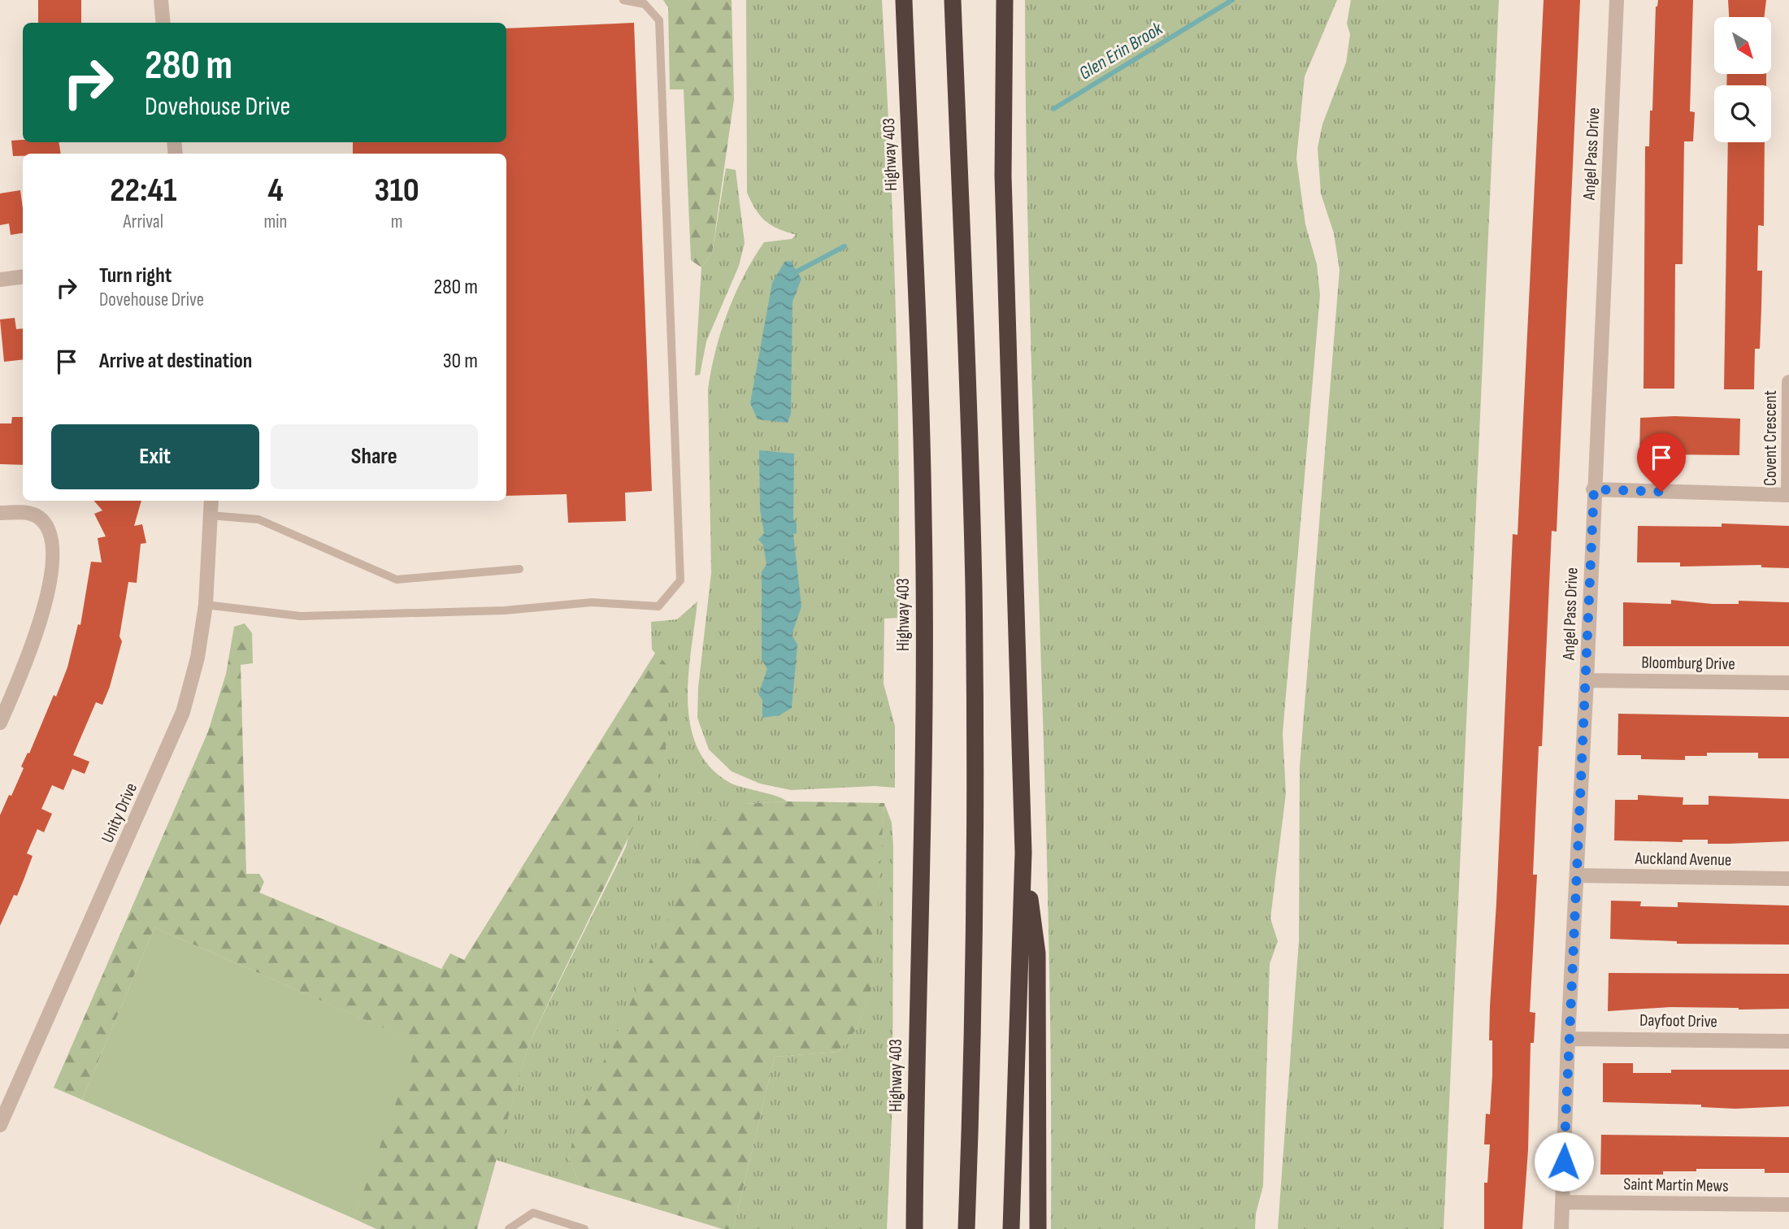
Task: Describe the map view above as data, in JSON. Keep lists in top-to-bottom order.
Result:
{
  "streets": {
    "highway": ["Highway 403"],
    "street": [
      "Angel Pass Drive",
      "Covent Crescent",
      "Bloomburg Drive",
      "Unity Drive",
      "Auckland Avenue",
      "Dayfoot Drive",
      "Saint Martin Mews"
    ]
  },
  "crossings": [
    ["Angel Pass Drive", "Bloomburg Drive"],
    ["Angel Pass Drive", "Auckland Avenue"],
    ["Angel Pass Drive", "Dayfoot Drive"],
    ["Angel Pass Drive", "Saint Martin Mews"]
  ],
  "water": ["Glen Erin Brook"],
  "north": "bottom right",
  "page": {
    "turn": ["280 m", "Dovehouse Drive"],
    "eta": [
      "22:41",
      "Arrival",
      "4",
      "min",
      "310",
      "m"
    ],
    "list": [
      {
        "name": "Turn right",
        "note": "Dovehouse Drive",
        "value": "280 m"
      },
      {
        "name": "Arrive at destination",
        "value": "30 m"
      }
    ],
    "buttons": ["Exit", "Share"]
  }
}
